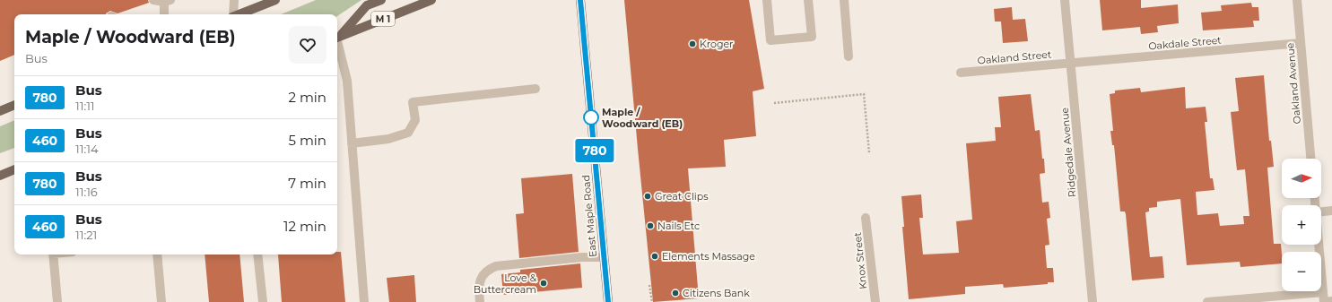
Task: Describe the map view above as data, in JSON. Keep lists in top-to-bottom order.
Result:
{
  "streets": {
    "main road": ["M 1", "East Maple Road"],
    "street": [
      "Oakdale Street",
      "Oakland Street",
      "Oakland Avenue",
      "Ridgedale Avenue",
      "Knox Street"
    ]
  },
  "crossings": [
    ["Oakdale Street", "Oakland Street"],
    ["Oakdale Street", "Oakland Avenue"],
    ["Oakdale Street", "Ridgedale Avenue"],
    ["Oakland Street", "Ridgedale Avenue"]
  ],
  "places": [
    "Kroger",
    "Maple / Woodward (EB)",
    "Great Clips",
    "Nails Etc",
    "Elements Massage",
    "Love & Buttercream",
    "Citizens Bank"
  ],
  "lines": ["bus line 780"],
  "north": "right",
  "page": {
    "on_map": "780",
    "heading": ["Maple / Woodward (EB)", "Bus"],
    "list": [
      {
        "mark": "780",
        "name": "Bus",
        "note": "11:11",
        "value": "2 min"
      },
      {
        "mark": "460",
        "name": "Bus",
        "note": "11:14",
        "value": "5 min"
      },
      {
        "mark": "780",
        "name": "Bus",
        "note": "11:16",
        "value": "7 min"
      },
      {
        "mark": "460",
        "name": "Bus",
        "note": "11:21",
        "value": "12 min"
      }
    ],
    "map_buttons": ["+", "−"]
  }
}
